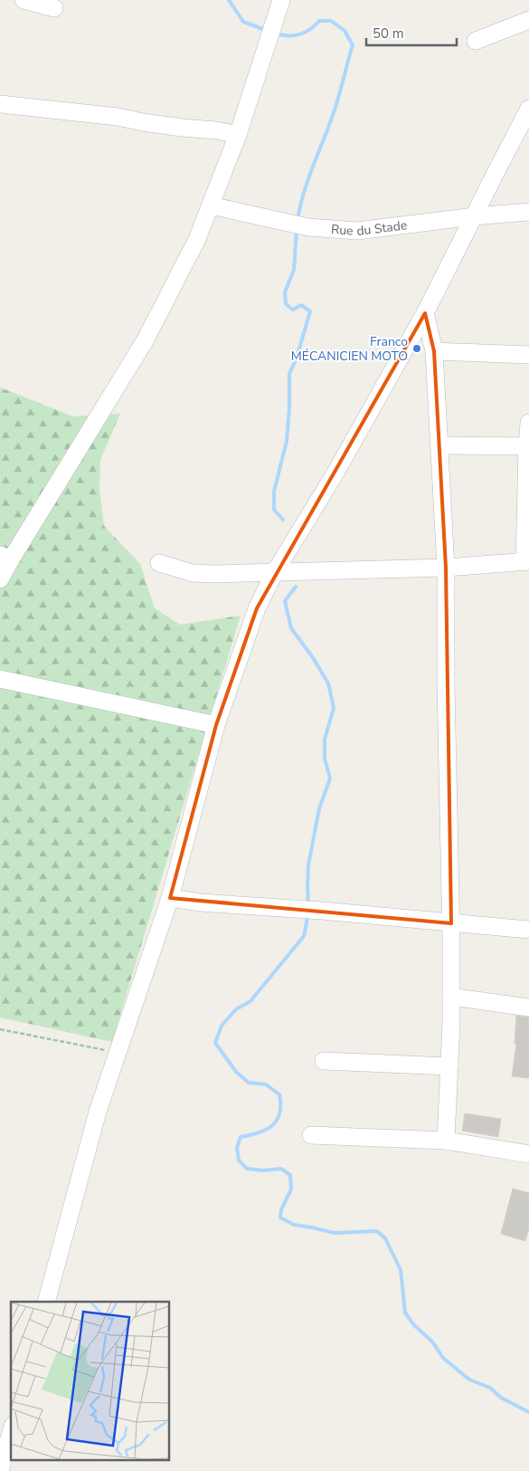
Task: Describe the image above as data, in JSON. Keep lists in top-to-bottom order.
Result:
{
  "streets": {
    "street": ["Rue du Stade"]
  },
  "places": ["Franco MÉCANICIEN MOTO"],
  "scale_bar": "50 m"
}
